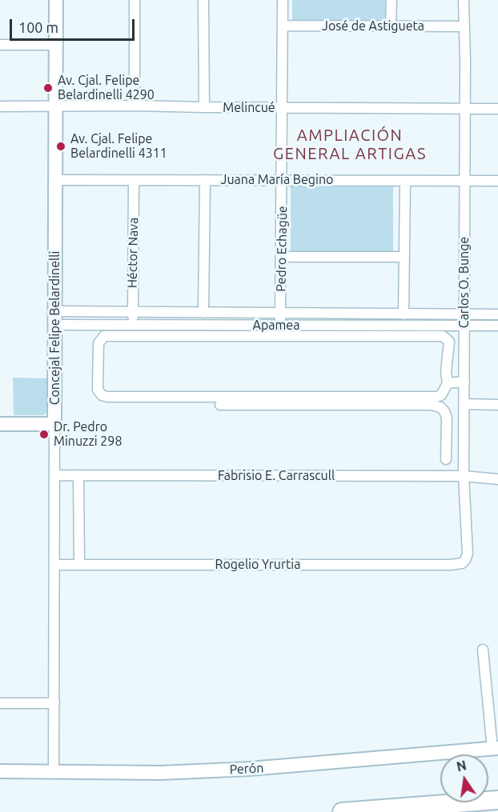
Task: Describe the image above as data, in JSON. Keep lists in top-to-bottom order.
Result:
{
  "streets": {
    "street": [
      "José de Astigueta",
      "Melincué",
      "Juana María Begino",
      "Pedro Echagüe",
      "Héctor Nava",
      "Carlos O. Bunge",
      "Apamea",
      "Concejal Felipe Belardinelli",
      "Fabrisio E. Carrascull",
      "Rogelio Yrurtia",
      "Perón"
    ]
  },
  "crossings": [
    ["José de Astigueta", "Pedro Echagüe"],
    ["José de Astigueta", "Carlos O. Bunge"],
    ["Melincué", "Pedro Echagüe"],
    ["Melincué", "Carlos O. Bunge"],
    ["Melincué", "Concejal Felipe Belardinelli"],
    ["Juana María Begino", "Pedro Echagüe"],
    ["Juana María Begino", "Héctor Nava"],
    ["Juana María Begino", "Carlos O. Bunge"],
    ["Juana María Begino", "Concejal Felipe Belardinelli"],
    ["Pedro Echagüe", "Apamea"],
    ["Héctor Nava", "Apamea"],
    ["Carlos O. Bunge", "Apamea"],
    ["Carlos O. Bunge", "Fabrisio E. Carrascull"],
    ["Carlos O. Bunge", "Rogelio Yrurtia"],
    ["Apamea", "Concejal Felipe Belardinelli"],
    ["Concejal Felipe Belardinelli", "Fabrisio E. Carrascull"],
    ["Concejal Felipe Belardinelli", "Rogelio Yrurtia"],
    ["Concejal Felipe Belardinelli", "Perón"]
  ],
  "districts": ["AMPLIACIÓN GENERAL ARTIGAS"],
  "places": ["Av. Cjal. Felipe Belardinelli 4290", "Av. Cjal. Felipe Belardinelli 4311", "Dr. Pedro Minuzzi 298"],
  "scale_bar": "100 m",
  "north": "top"
}
